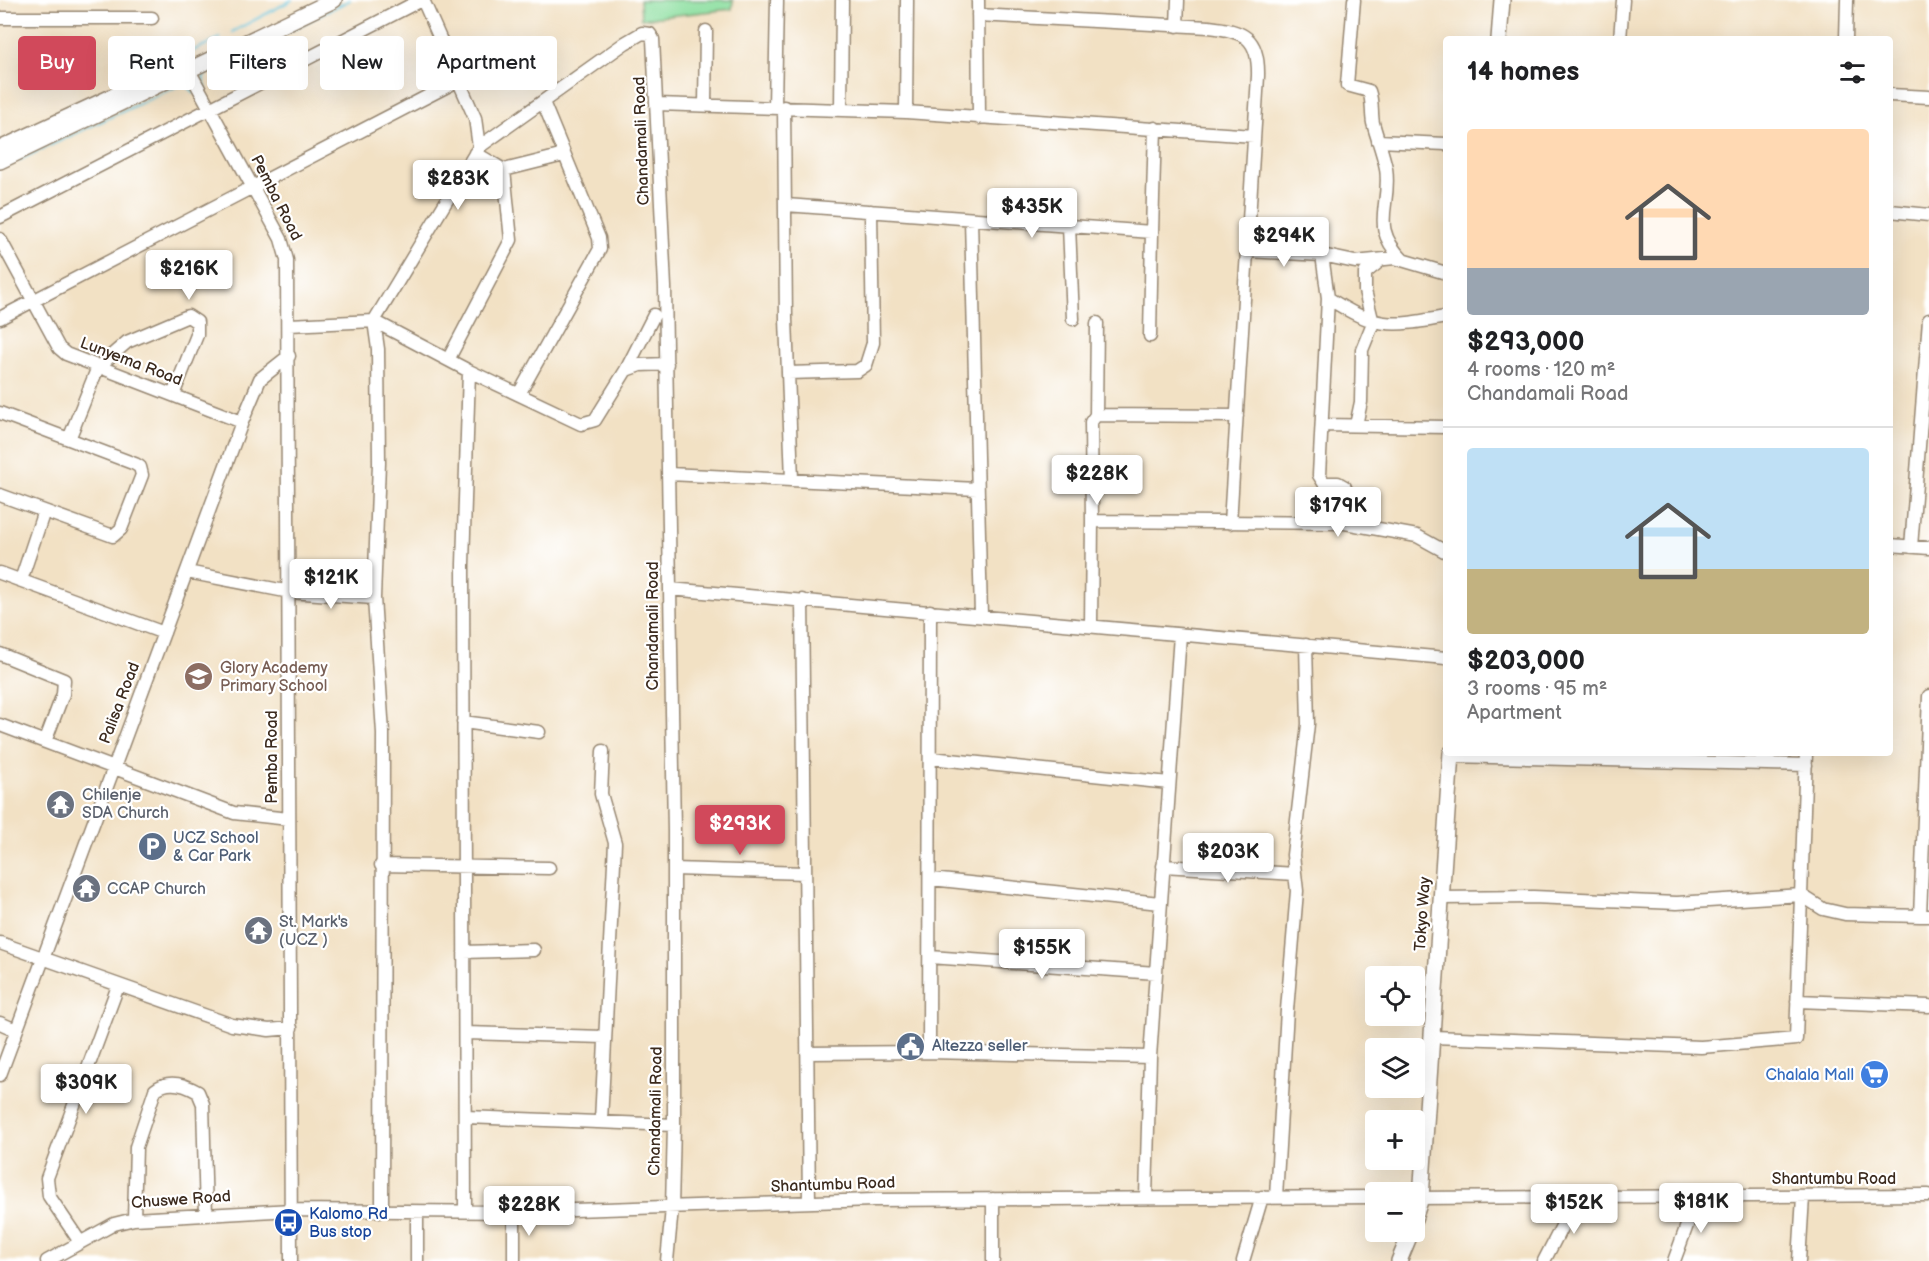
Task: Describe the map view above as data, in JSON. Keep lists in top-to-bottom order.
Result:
{
  "streets": {
    "main road": ["Tokyo Way"],
    "street": [
      "Chandamali Road",
      "Pemba Road",
      "Lunyema Road",
      "Palisa Road",
      "Shantumbu Road",
      "Chuswe Road"
    ]
  },
  "crossings": [
    ["Chandamali Road", "Shantumbu Road"],
    ["Pemba Road", "Palisa Road"],
    ["Pemba Road", "Shantumbu Road"],
    ["Pemba Road", "Chuswe Road"],
    ["Lunyema Road", "Palisa Road"],
    ["Shantumbu Road", "Chuswe Road"]
  ],
  "places": {
    "school or university": ["Glory Academy Primary School"],
    "temple": ["Chilenje SDA Church", "CCAP Church", "St. Mark's (UCZ )"],
    "parking": ["UCZ School & Car Park"],
    "public building": ["Altezza seller"],
    "supermarket": ["Chalala Mall"],
    "bus stop": ["Kalomo Rd Bus stop"]
  },
  "page": {
    "chip": [
      "Buy",
      "Rent",
      "Filters",
      "New",
      "Apartment"
    ],
    "heading": "14 homes",
    "list": [
      {
        "name": "$293,000",
        "note": "4 rooms · 120 m² · Chandamali Road"
      },
      {
        "name": "$203,000",
        "note": "3 rooms · 95 m² · Apartment"
      }
    ],
    "price": [
      "$283K",
      "$435K",
      "$294K",
      "$216K",
      "$228K",
      "$179K",
      "$121K",
      "$293K",
      "$203K",
      "$155K",
      "$309K",
      "$181K",
      "$152K",
      "$228K"
    ],
    "map_buttons": ["+", "−"]
  }
}
